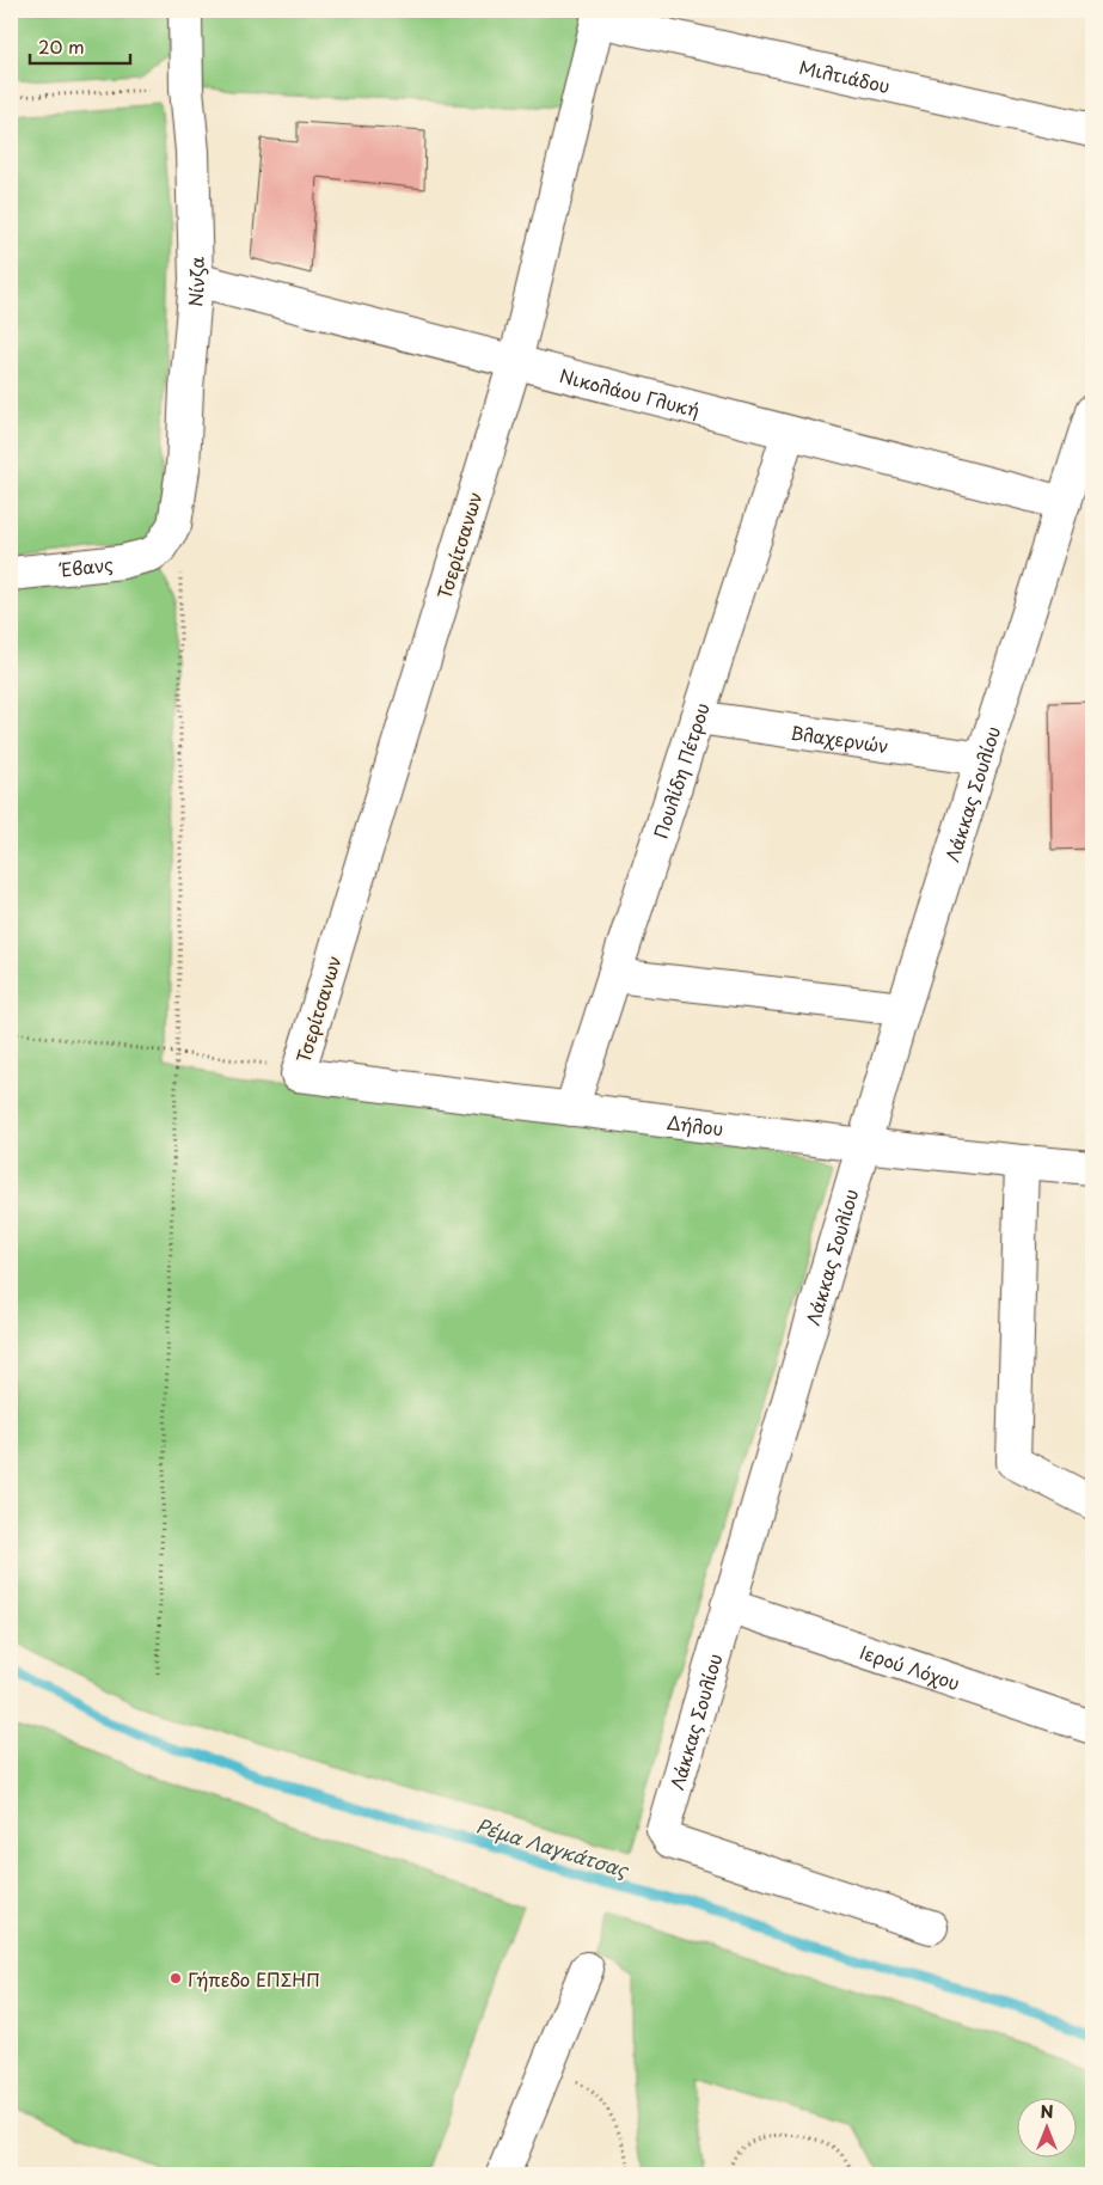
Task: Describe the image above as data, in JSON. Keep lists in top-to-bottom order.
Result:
{
  "streets": {
    "street": [
      "Μιλτιάδου",
      "Νίνζα",
      "Νικολάου Γλυκή",
      "Τσερίτσανων",
      "Έβανς",
      "Βλαχερνών",
      "Πουλίδη Πέτρου",
      "Λάκκας Σουλίου",
      "Δήλου",
      "Ιερού Λόχου"
    ]
  },
  "crossings": [
    ["Μιλτιάδου", "Τσερίτσανων"],
    ["Νίνζα", "Νικολάου Γλυκή"],
    ["Νίνζα", "Έβανς"],
    ["Νικολάου Γλυκή", "Τσερίτσανων"],
    ["Νικολάου Γλυκή", "Πουλίδη Πέτρου"],
    ["Νικολάου Γλυκή", "Λάκκας Σουλίου"],
    ["Τσερίτσανων", "Δήλου"],
    ["Βλαχερνών", "Πουλίδη Πέτρου"],
    ["Βλαχερνών", "Λάκκας Σουλίου"],
    ["Πουλίδη Πέτρου", "Δήλου"],
    ["Λάκκας Σουλίου", "Δήλου"],
    ["Λάκκας Σουλίου", "Ιερού Λόχου"]
  ],
  "water": ["Ρέμα Λαγκάτσας"],
  "places": ["Γήπεδο ΕΠΣΗΠ"],
  "scale_bar": "20 m",
  "north": "top"
}
